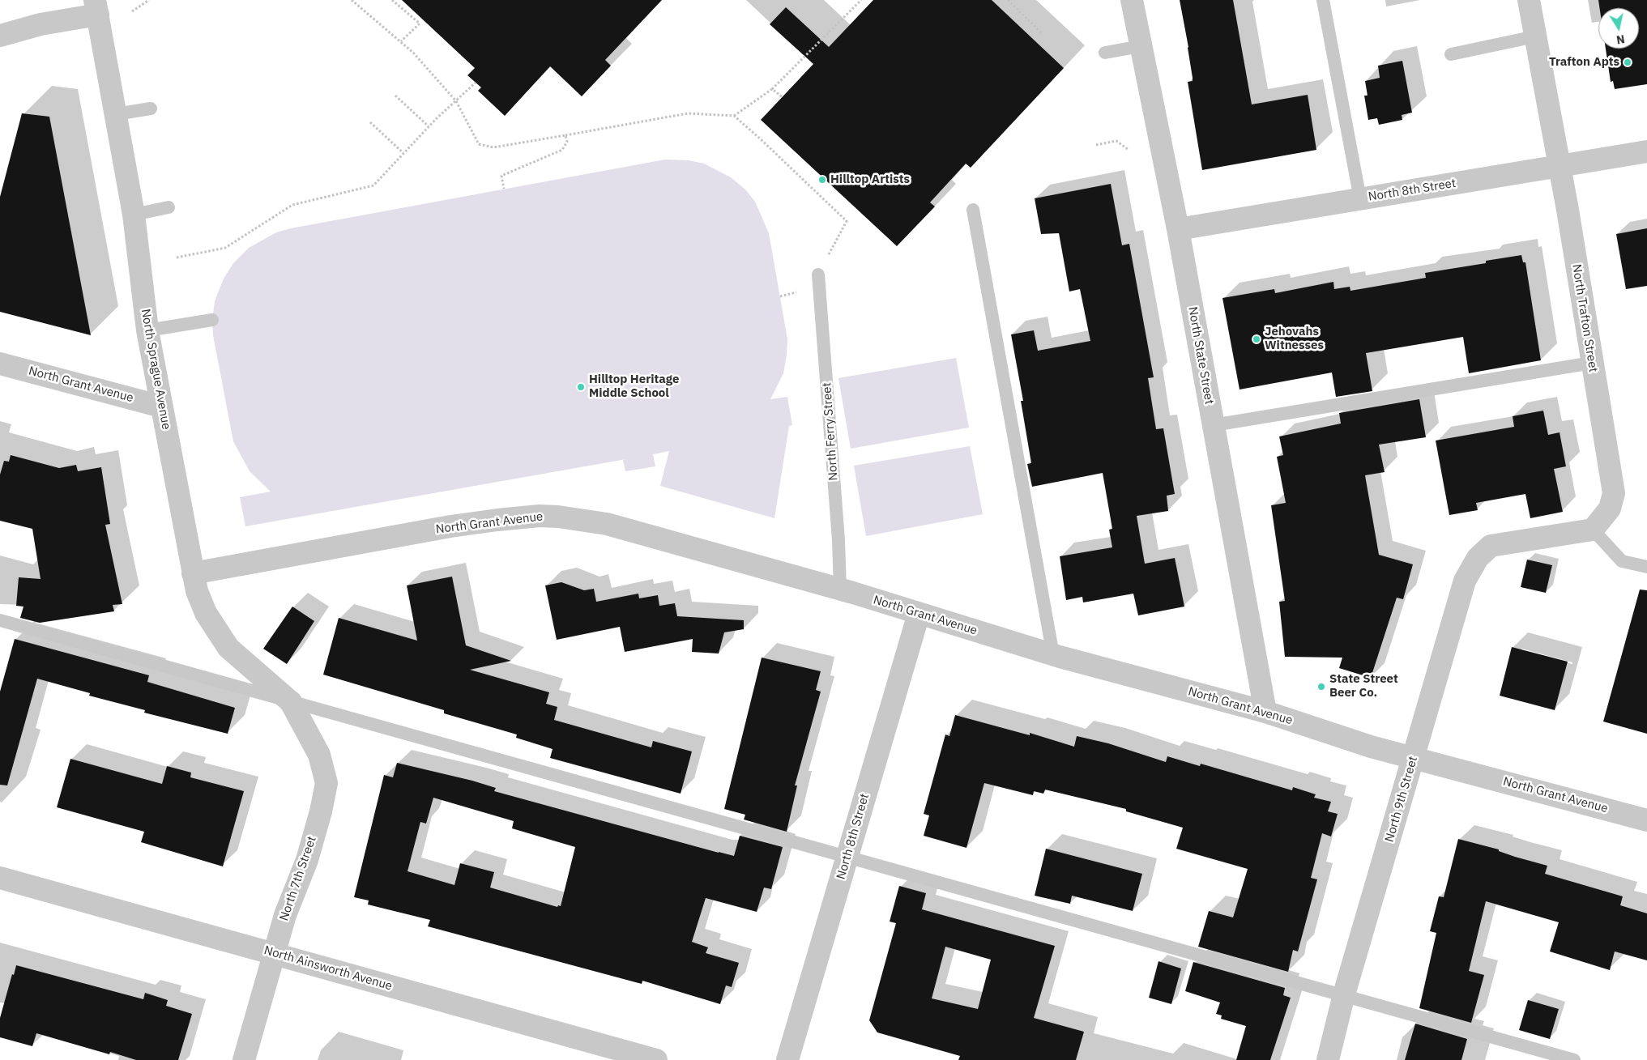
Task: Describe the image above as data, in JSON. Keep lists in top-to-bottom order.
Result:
{
  "streets": {
    "street": [
      "North 8th Street",
      "North Trafton Street",
      "North State Street",
      "North Sprague Avenue",
      "North Grant Avenue",
      "North 9th Street",
      "North 7th Street",
      "North Ainsworth Avenue"
    ],
    "lane": ["North Ferry Street"]
  },
  "crossings": [
    ["North 8th Street", "North Trafton Street"],
    ["North 8th Street", "North State Street"],
    ["North 8th Street", "North Grant Avenue"],
    ["North Trafton Street", "North 9th Street"],
    ["North State Street", "North Grant Avenue"],
    ["North Sprague Avenue", "North Grant Avenue"],
    ["North Sprague Avenue", "North 7th Street"],
    ["North Grant Avenue", "North Ferry Street"],
    ["North Grant Avenue", "North 9th Street"],
    ["North 7th Street", "North Ainsworth Avenue"]
  ],
  "places": [
    "Trafton Apts",
    "Hilltop Artists",
    "Jehovahs Witnesses",
    "Hilltop Heritage Middle School",
    "State Street Beer Co."
  ],
  "north": "bottom"
}
